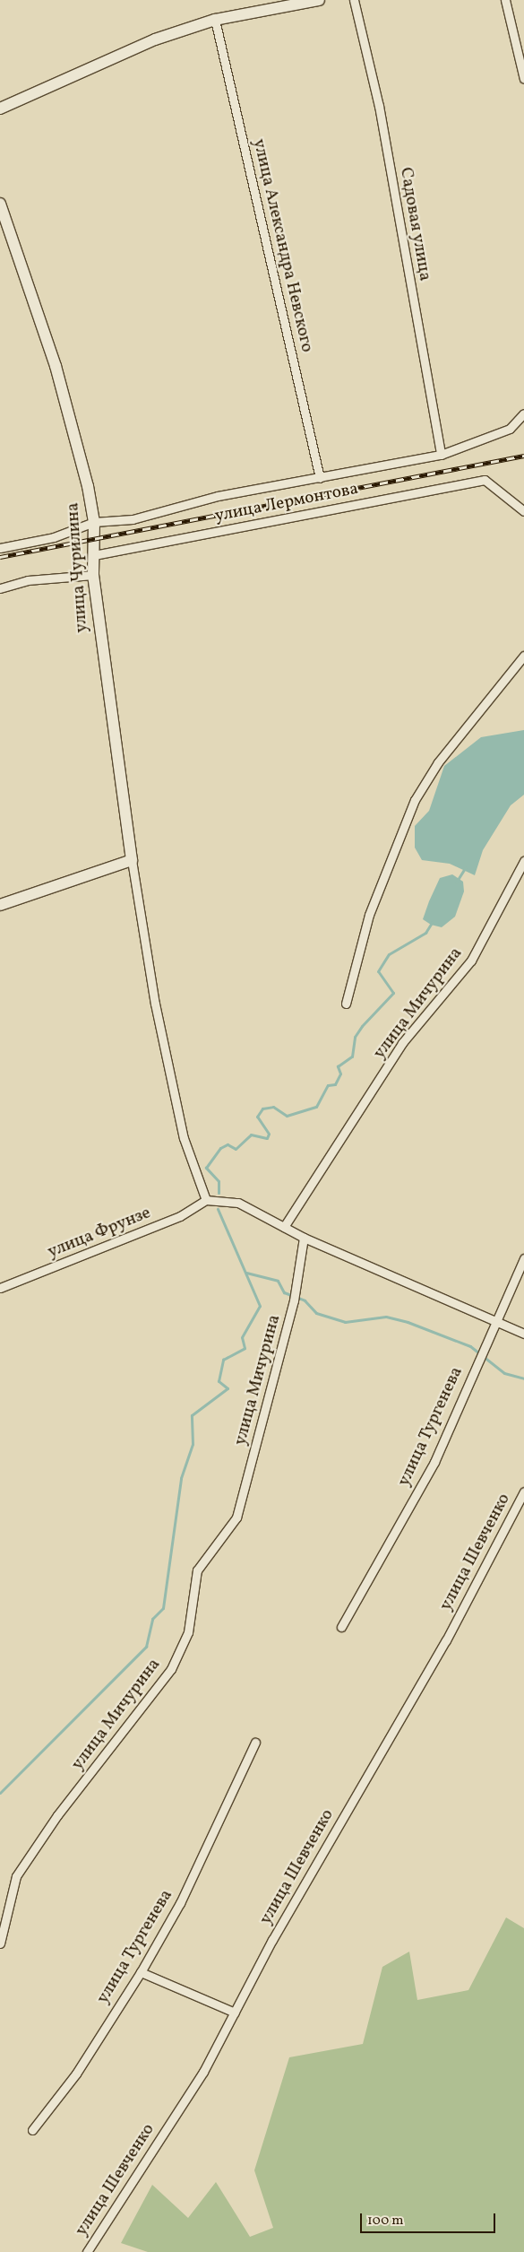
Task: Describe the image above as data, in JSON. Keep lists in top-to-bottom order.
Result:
{
  "streets": {
    "street": [
      "Садовая улица",
      "улица Александра Невского",
      "улица Лермонтова",
      "улица Чурилина",
      "улица Мичурина",
      "улица Фрунзе",
      "улица Тургенева",
      "улица Шевченко"
    ]
  },
  "crossings": [
    ["улица Лермонтова", "улица Чурилина"]
  ],
  "scale_bar": "100 m"
}
